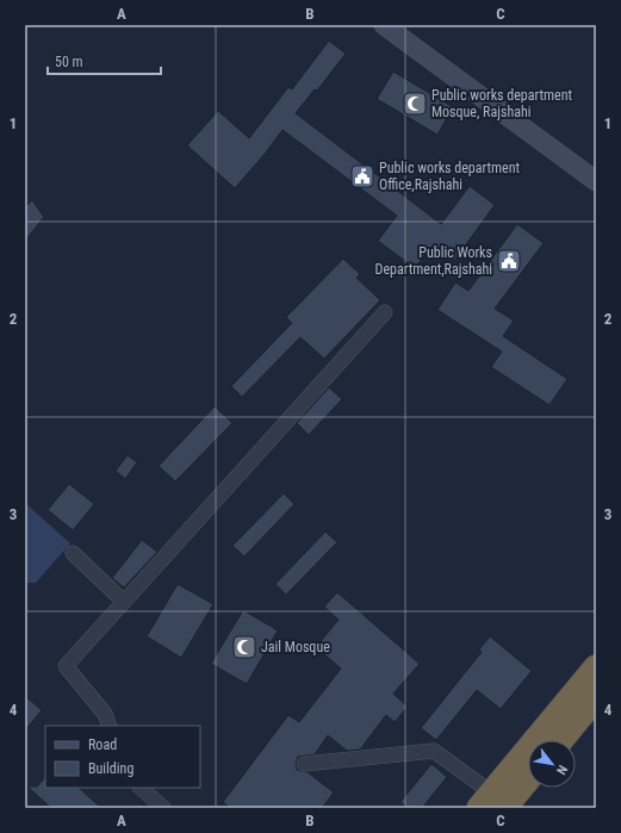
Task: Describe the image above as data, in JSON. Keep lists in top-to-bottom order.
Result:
{
  "places": {
    "mosque": ["Public works department Mosque, Rajshahi", "Jail Mosque"],
    "public building": ["Public works department Office,Rajshahi", "Public Works Department,Rajshahi"]
  },
  "legend": ["Road", "Building"],
  "scale_bar": "50 m",
  "north": "bottom right",
  "grid": {
    "columns": ["A", "B", "C"],
    "rows": [
      "1",
      "2",
      "3",
      "4"
    ]
  }
}
